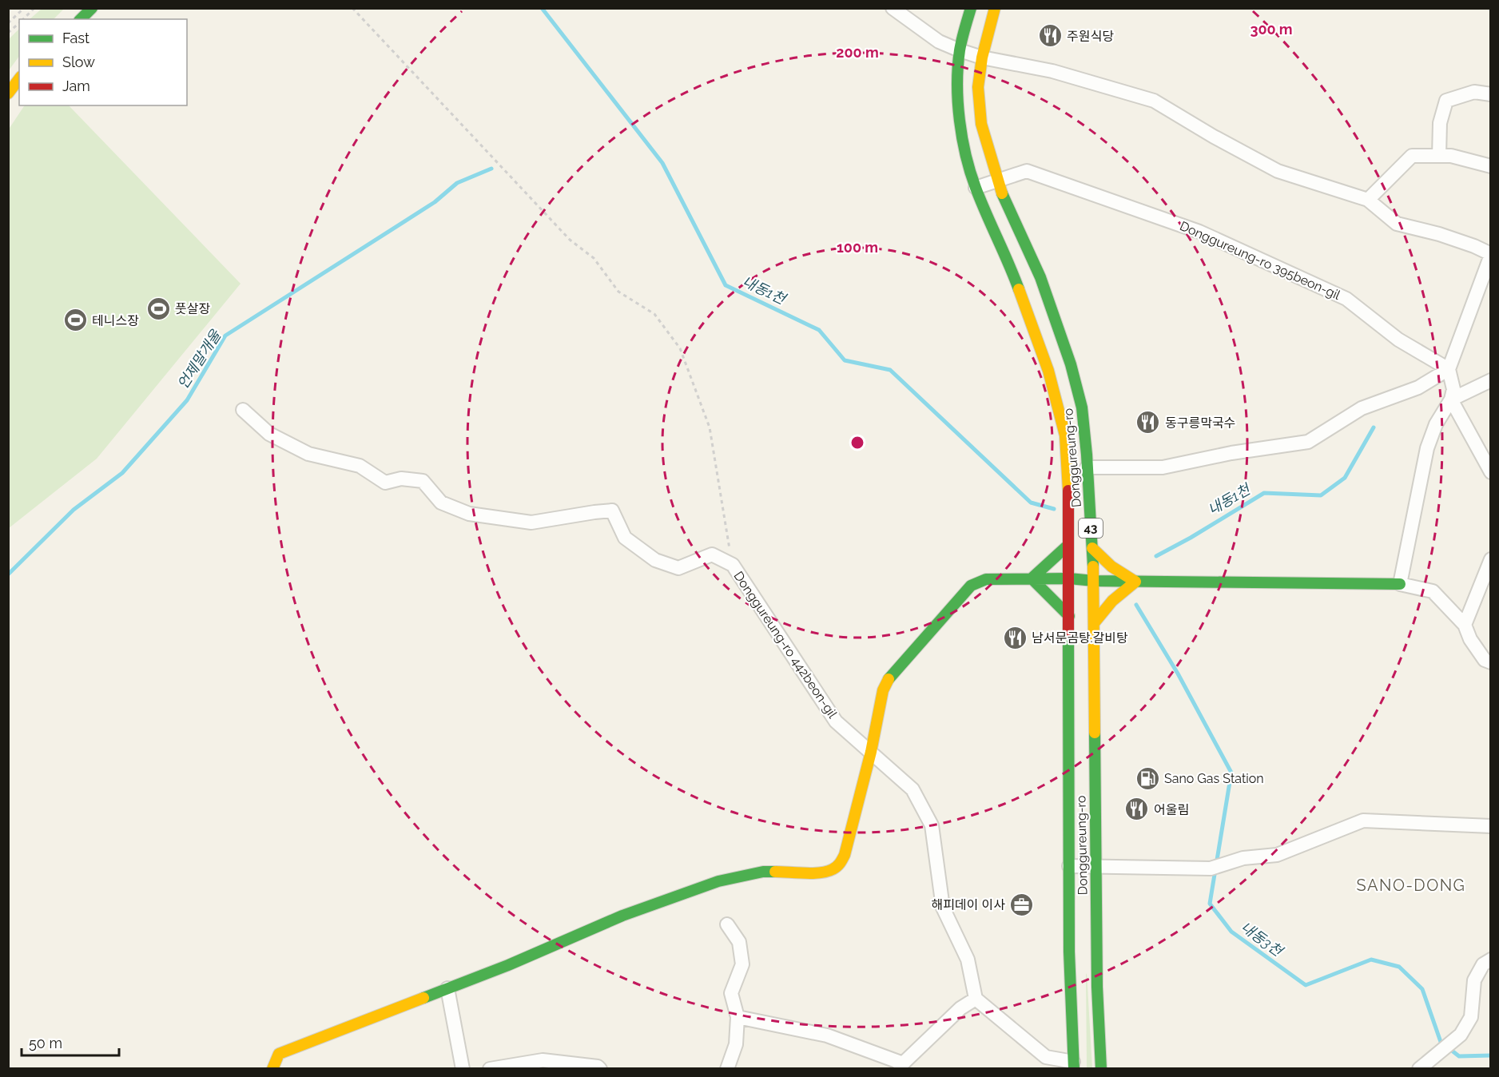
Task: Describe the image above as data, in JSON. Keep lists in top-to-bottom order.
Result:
{
  "streets": {
    "main road": ["Donggureung-ro", "43"],
    "street": ["Donggureung-ro 395beon-gil", "Donggureung-ro 442beon-gil"]
  },
  "crossings": [
    ["Donggureung-ro 395beon-gil", "Donggureung-ro"]
  ],
  "districts": ["SANO-DONG"],
  "water": ["내동1천", "언제말개울", "내동3천"],
  "places": {
    "restaurant": [
      "주원식당",
      "동구릉막국수",
      "남서문곰탕.갈비탕",
      "어울림"
    ],
    "sports": ["풋살장", "테니스장"],
    "fuel station": ["Sano Gas Station"],
    "office": ["해피데이 이사"]
  },
  "legend": ["Fast", "Slow", "Jam"],
  "scale_bar": "50 m",
  "rings": ["300 m", "200 m", "100 m"]
}
